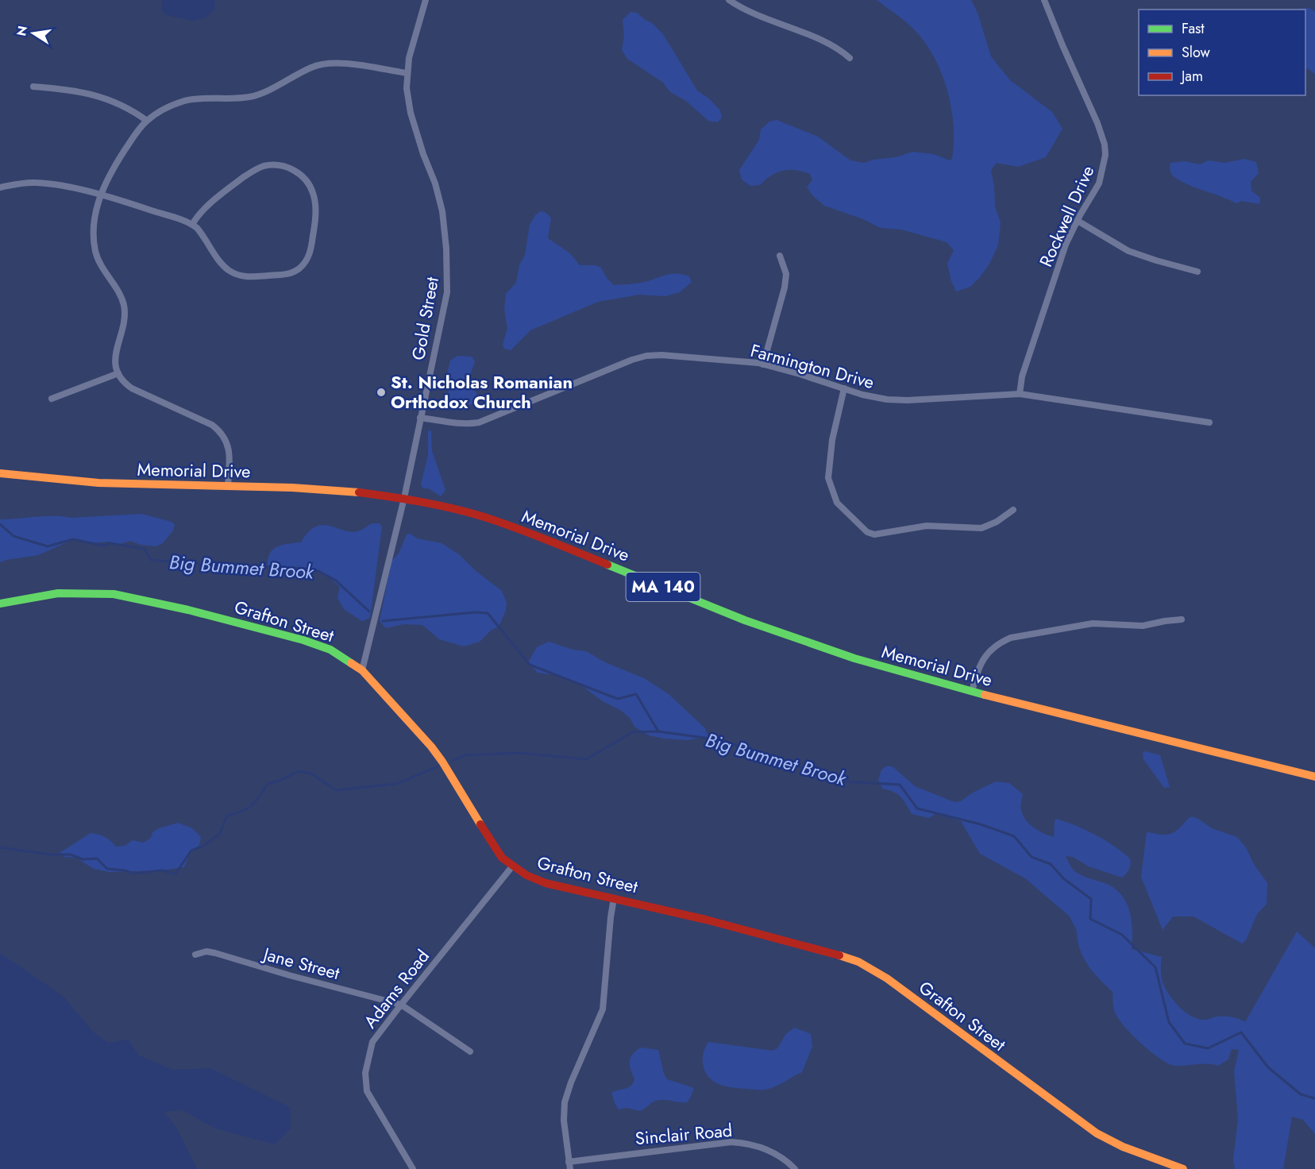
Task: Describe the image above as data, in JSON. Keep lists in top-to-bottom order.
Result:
{
  "streets": {
    "street": [
      "Rockwell Drive",
      "Gold Street",
      "Farmington Drive",
      "Memorial Drive",
      "MA 140",
      "Grafton Street",
      "Jane Street",
      "Adams Road",
      "Sinclair Road"
    ]
  },
  "crossings": [
    ["Rockwell Drive", "Farmington Drive"],
    ["Gold Street", "Farmington Drive"],
    ["Gold Street", "Memorial Drive"],
    ["Gold Street", "Grafton Street"],
    ["Grafton Street", "Adams Road"],
    ["Jane Street", "Adams Road"]
  ],
  "water": ["Big Bummet Brook"],
  "places": ["St. Nicholas Romanian Orthodox Church"],
  "legend": ["Fast", "Slow", "Jam"],
  "north": "left"
}
